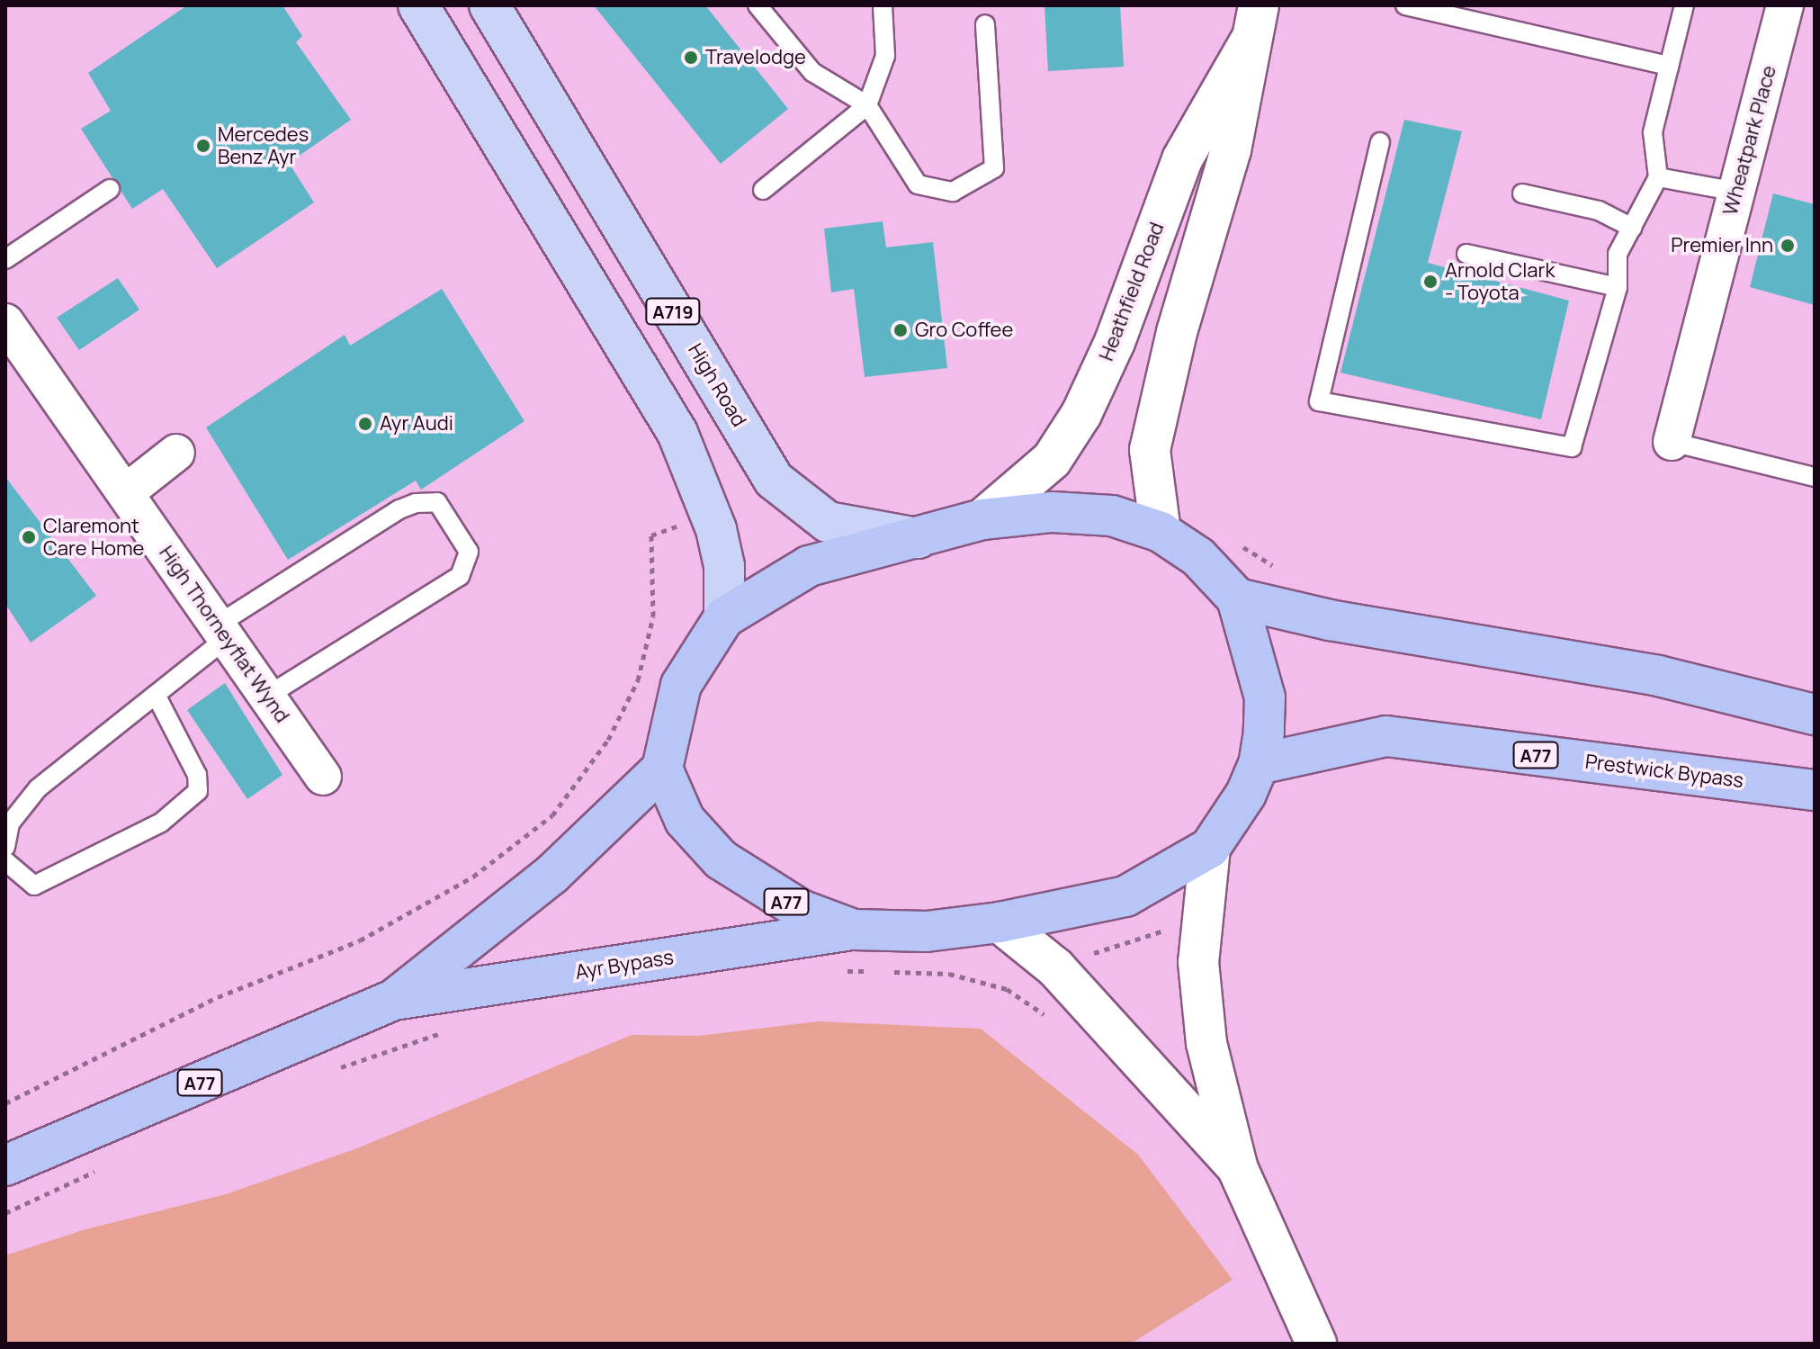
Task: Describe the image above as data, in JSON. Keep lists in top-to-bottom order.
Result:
{
  "streets": {
    "highway": ["A77", "Prestwick Bypass", "Ayr Bypass"],
    "main road": ["Heathfield Road", "A719", "High Road"],
    "street": ["Wheatpark Place", "High Thorneyflat Wynd"]
  },
  "crossings": [
    ["Heathfield Road", "A77"],
    ["A719", "A77"],
    ["High Road", "A77"],
    ["A77", "Prestwick Bypass"],
    ["A77", "Ayr Bypass"]
  ],
  "places": [
    "Travelodge",
    "Mercedes Benz Ayr",
    "Premier Inn",
    "Arnold Clark - Toyota",
    "Gro Coffee",
    "Ayr Audi",
    "Claremont Care Home"
  ]
}
